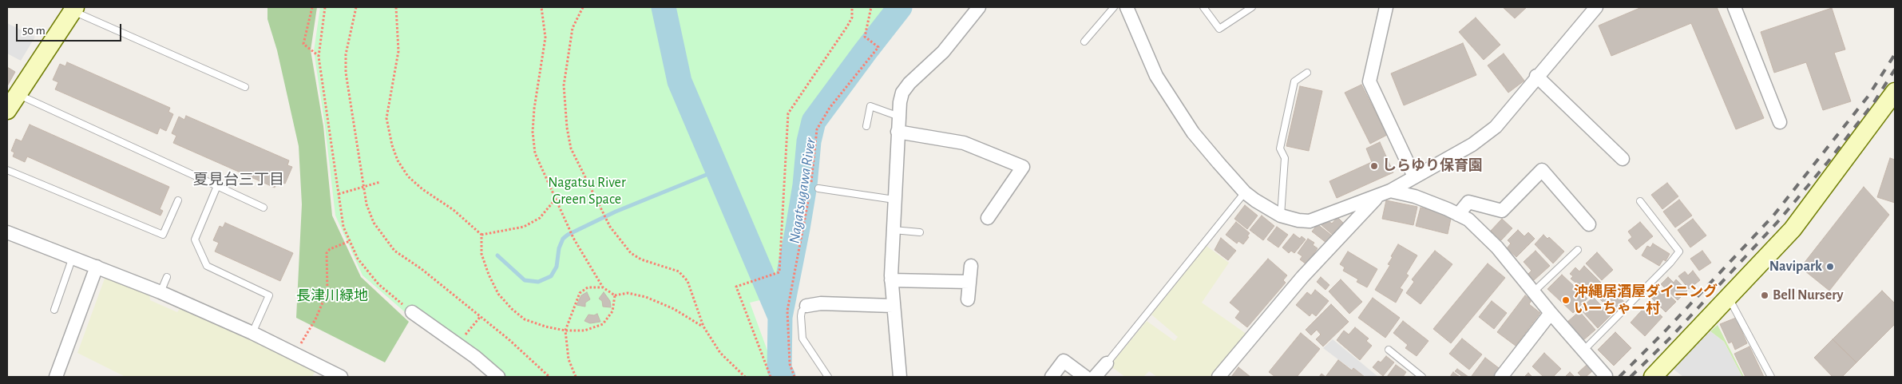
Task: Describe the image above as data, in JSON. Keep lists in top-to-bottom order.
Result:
{
  "districts": ["夏見台三丁目"],
  "water": ["Nagatsugawa River"],
  "parks": ["Nagatsu River Green Space", "長津川緑地"],
  "places": [
    "しらゆり保育園",
    "Navipark",
    "Bell Nursery",
    "沖縄居酒屋ダイニング いーちゃー村"
  ],
  "scale_bar": "50 m"
}
